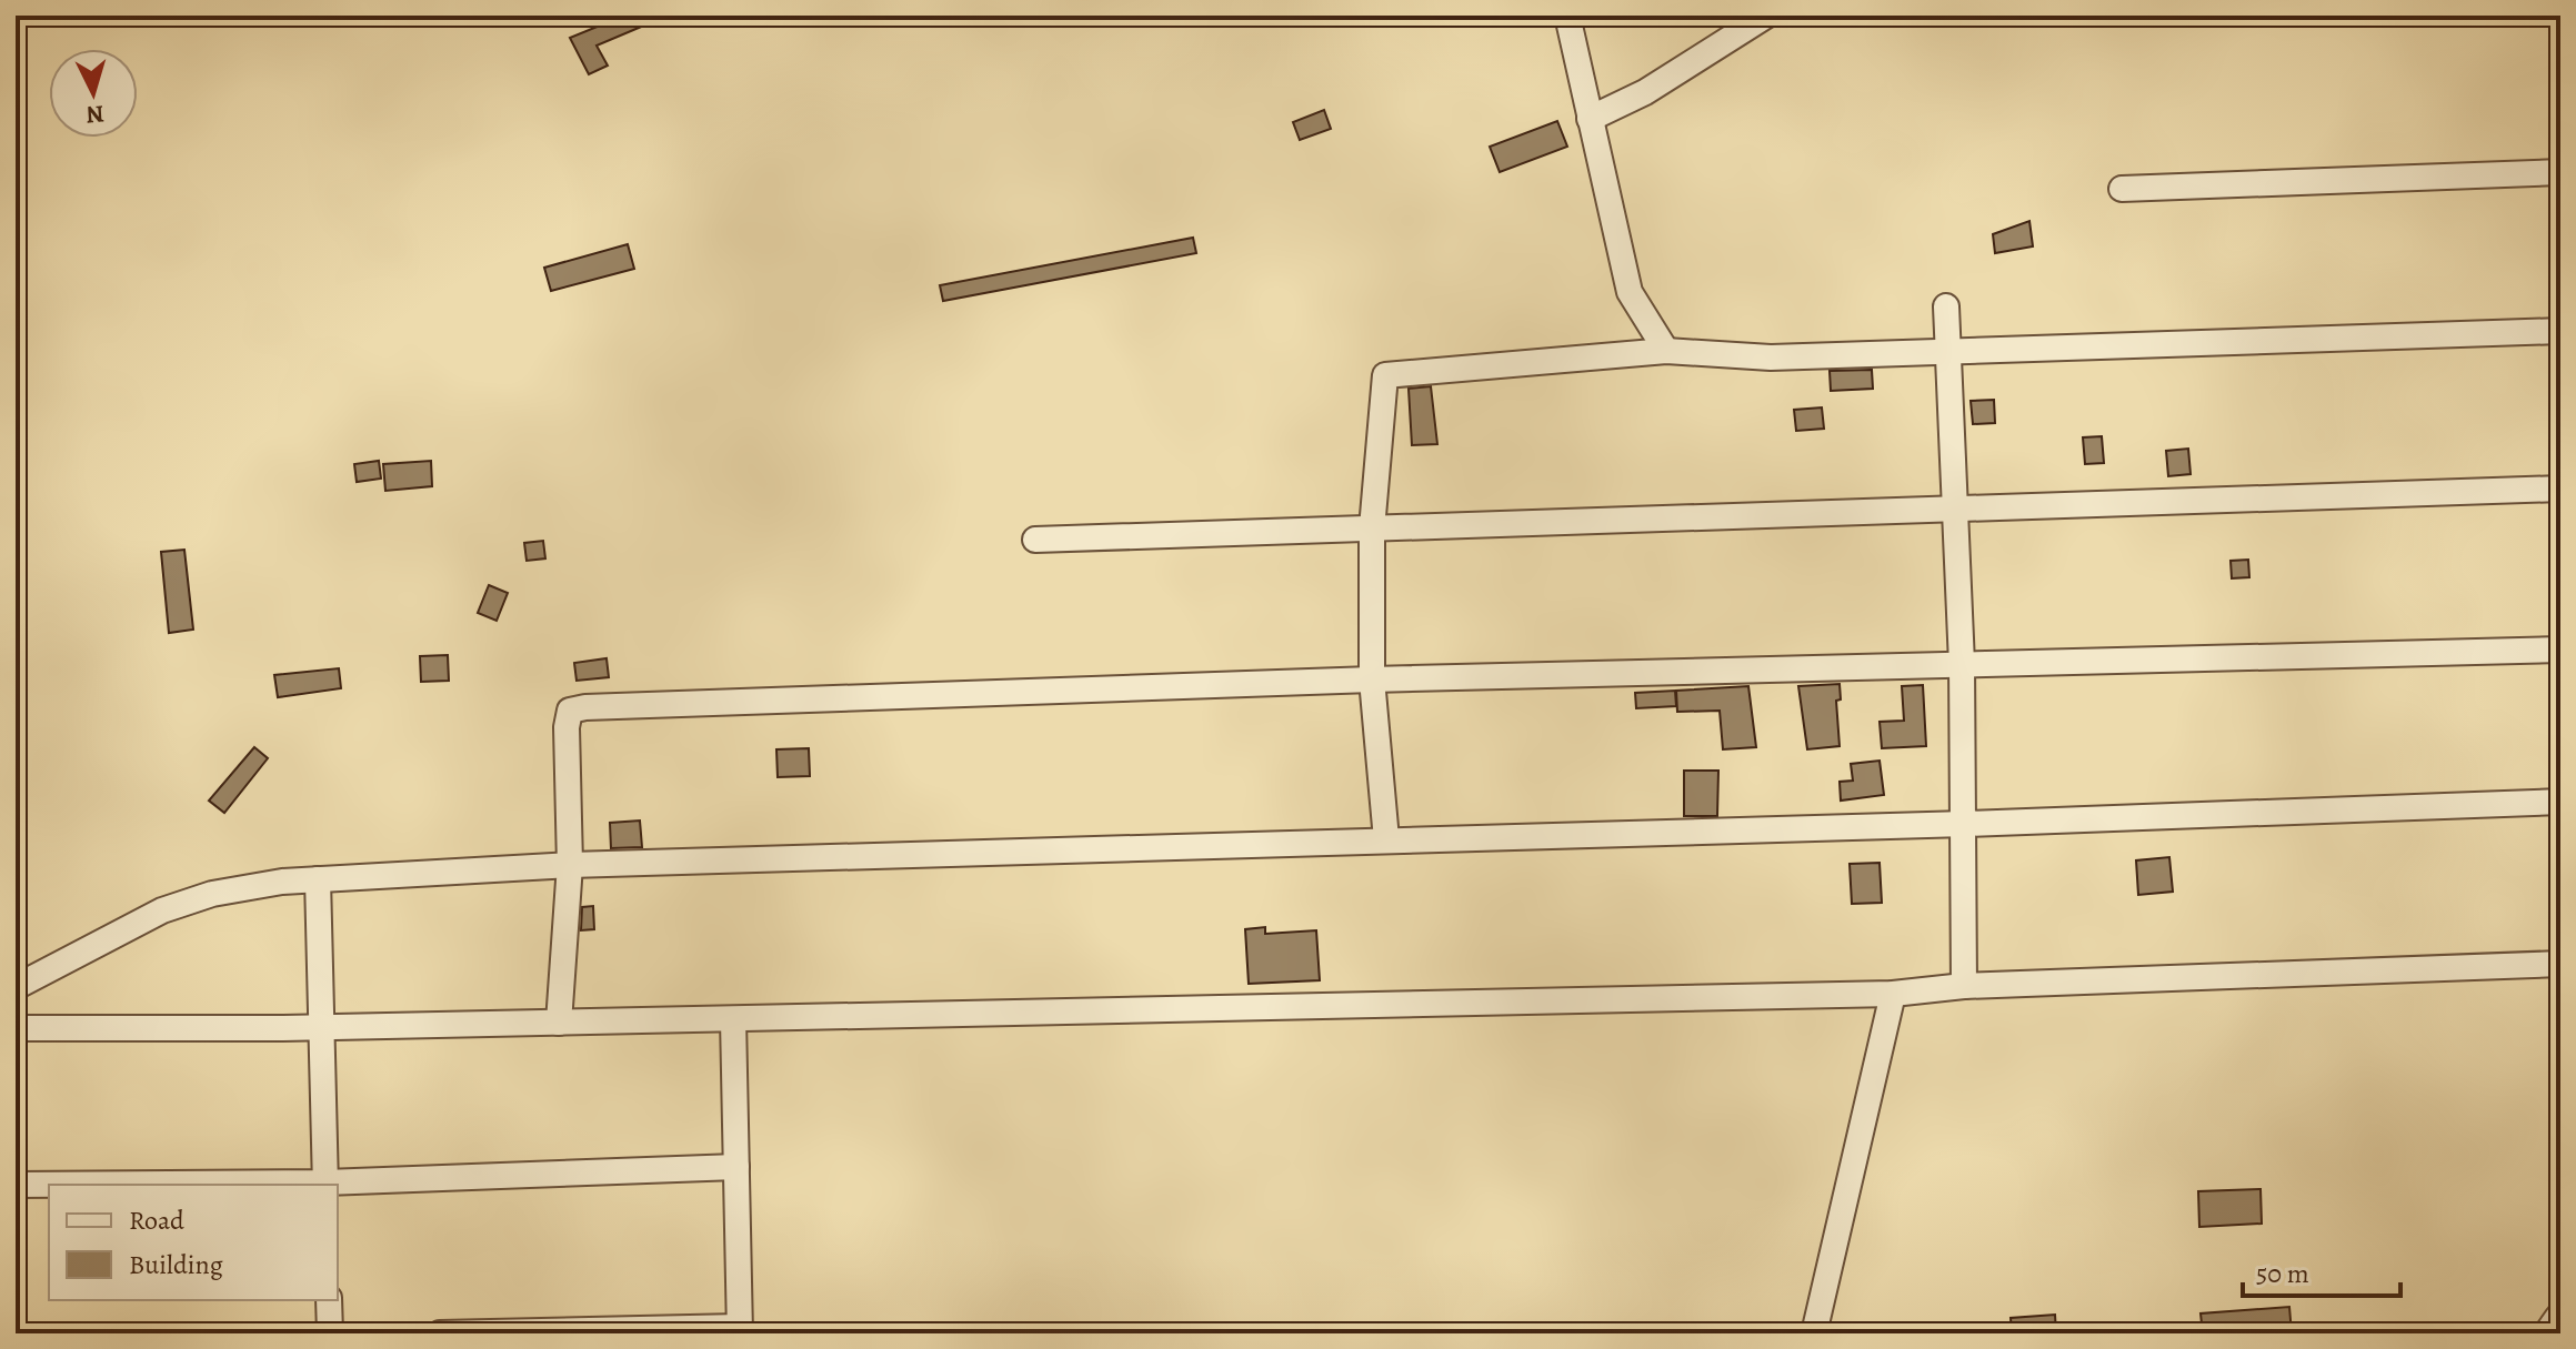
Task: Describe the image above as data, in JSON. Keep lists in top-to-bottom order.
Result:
{
  "legend": ["Road", "Building"],
  "scale_bar": "50 m",
  "north": "bottom"
}
